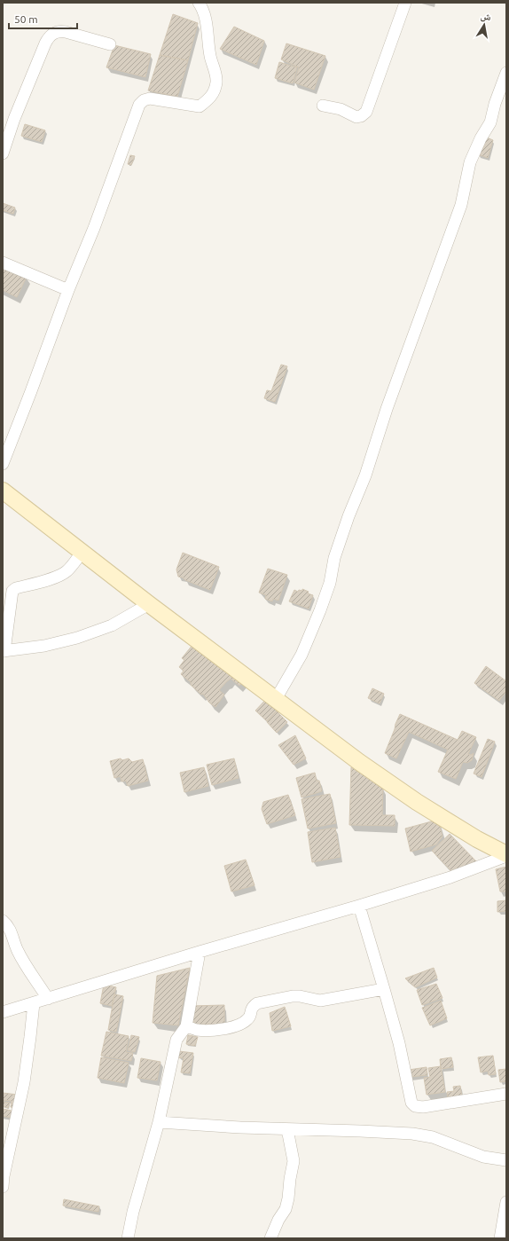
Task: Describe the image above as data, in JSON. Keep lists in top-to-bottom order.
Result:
{
  "scale_bar": "50 m",
  "north": "top"
}
